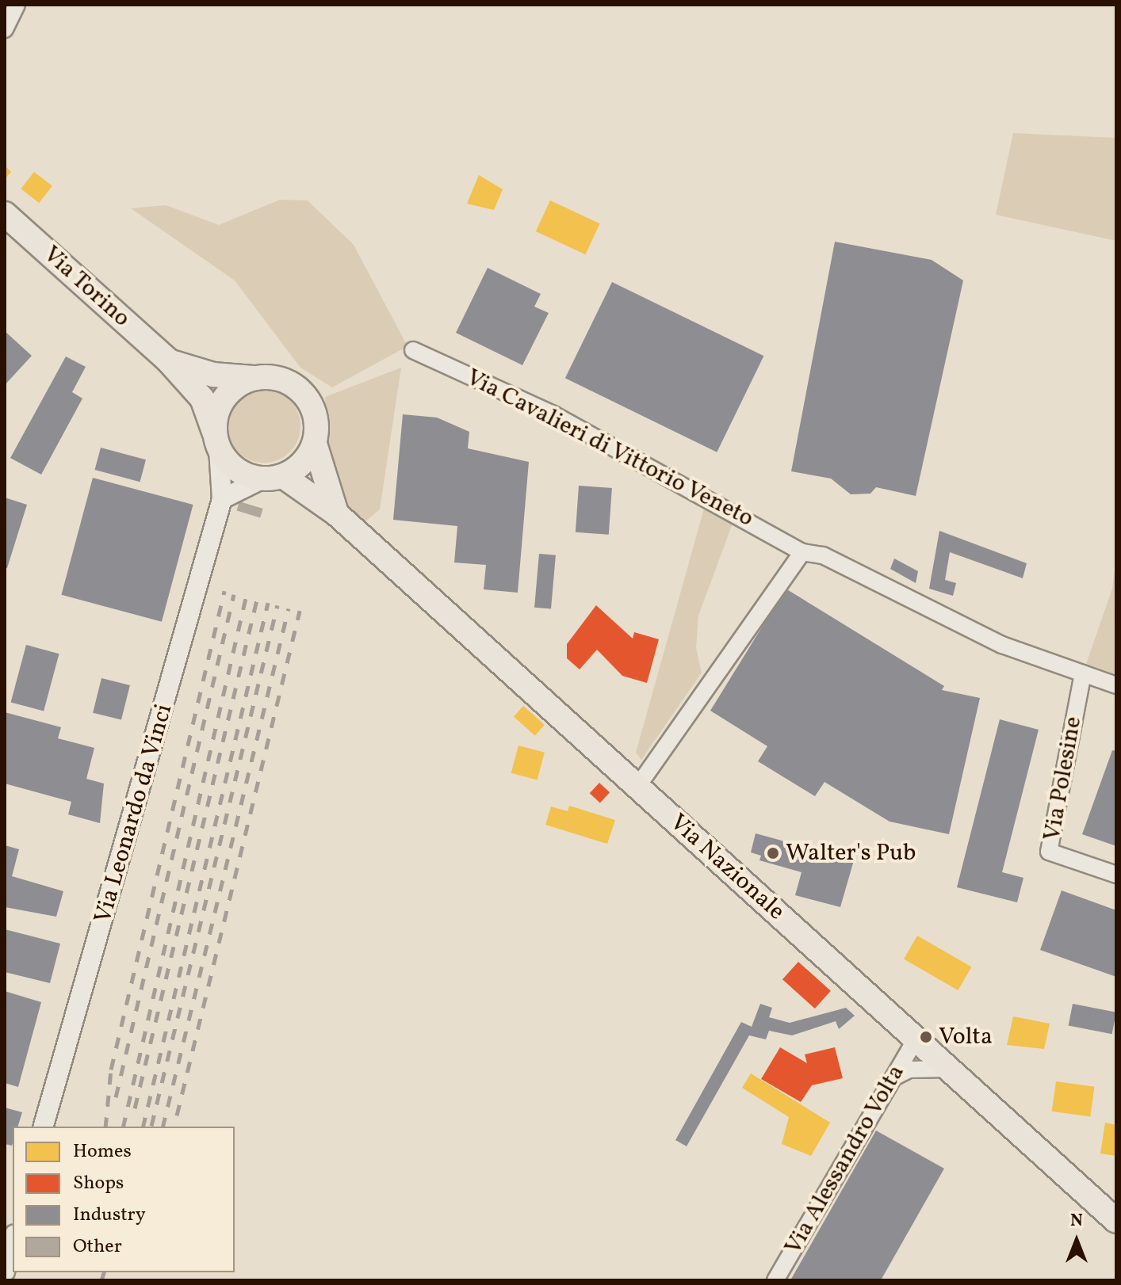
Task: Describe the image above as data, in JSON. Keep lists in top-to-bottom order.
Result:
{
  "streets": {
    "main road": ["Via Torino", "Via Nazionale"],
    "street": [
      "Via Cavalieri di Vittorio Veneto",
      "Via Polesine",
      "Via Leonardo da Vinci",
      "Via Alessandro Volta"
    ]
  },
  "crossings": [
    ["Via Torino", "Via Leonardo da Vinci"],
    ["Via Torino", "Via Nazionale"],
    ["Via Cavalieri di Vittorio Veneto", "Via Polesine"],
    ["Via Leonardo da Vinci", "Via Nazionale"],
    ["Via Nazionale", "Via Alessandro Volta"]
  ],
  "places": ["Walter's Pub", "Volta"],
  "legend": [
    "Homes",
    "Shops",
    "Industry",
    "Other"
  ],
  "north": "top"
}
